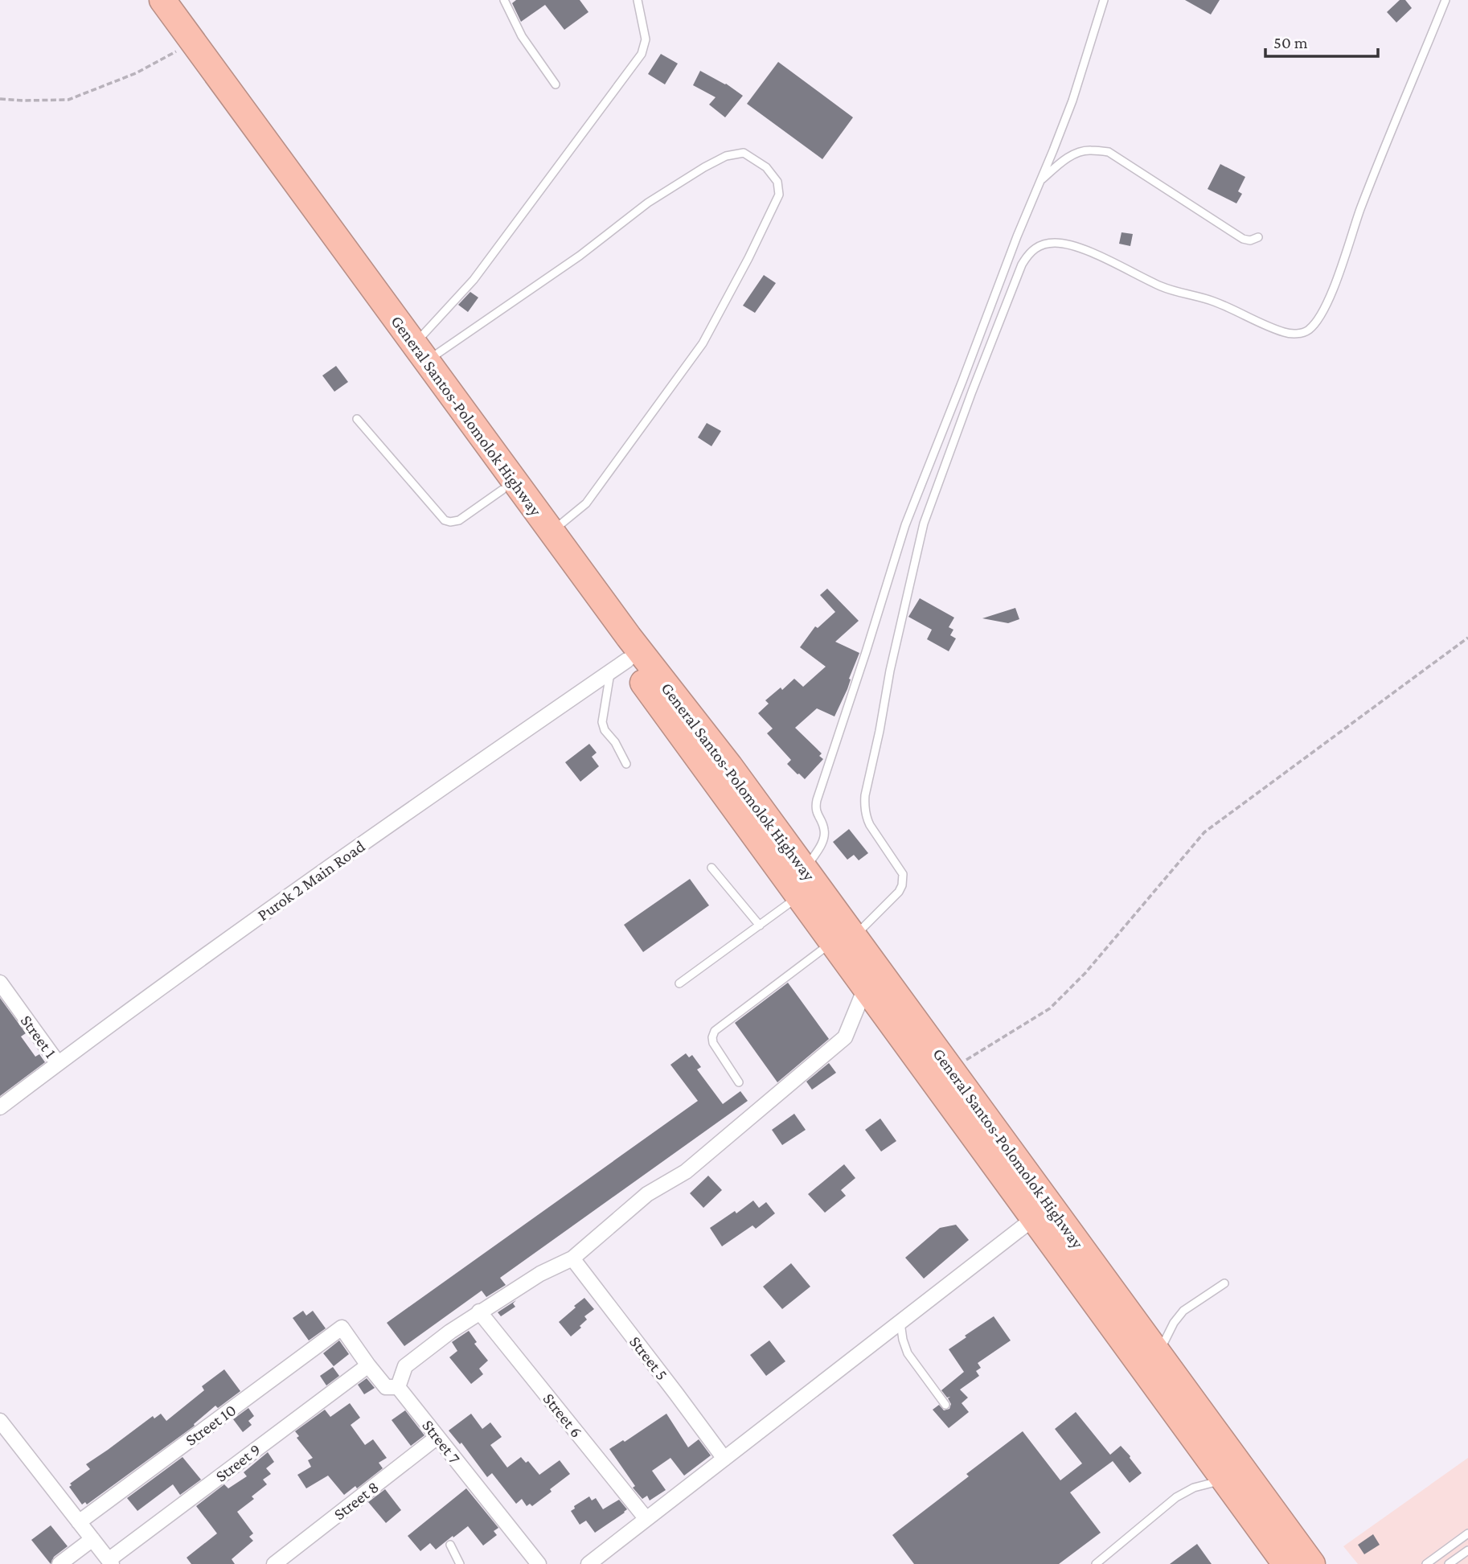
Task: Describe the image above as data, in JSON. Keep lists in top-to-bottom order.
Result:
{
  "streets": {
    "highway": ["General Santos-Polomolok Highway"],
    "street": [
      "Purok 2 Main Road",
      "Street 1",
      "Street 5",
      "Street 6",
      "Street 10",
      "Street 7",
      "Street 9",
      "Street 8"
    ]
  },
  "crossings": [
    ["Purok 2 Main Road", "Street 1"],
    ["Street 10", "Street 7"],
    ["Street 7", "Street 9"],
    ["Street 7", "Street 8"]
  ],
  "scale_bar": "50 m"
}
